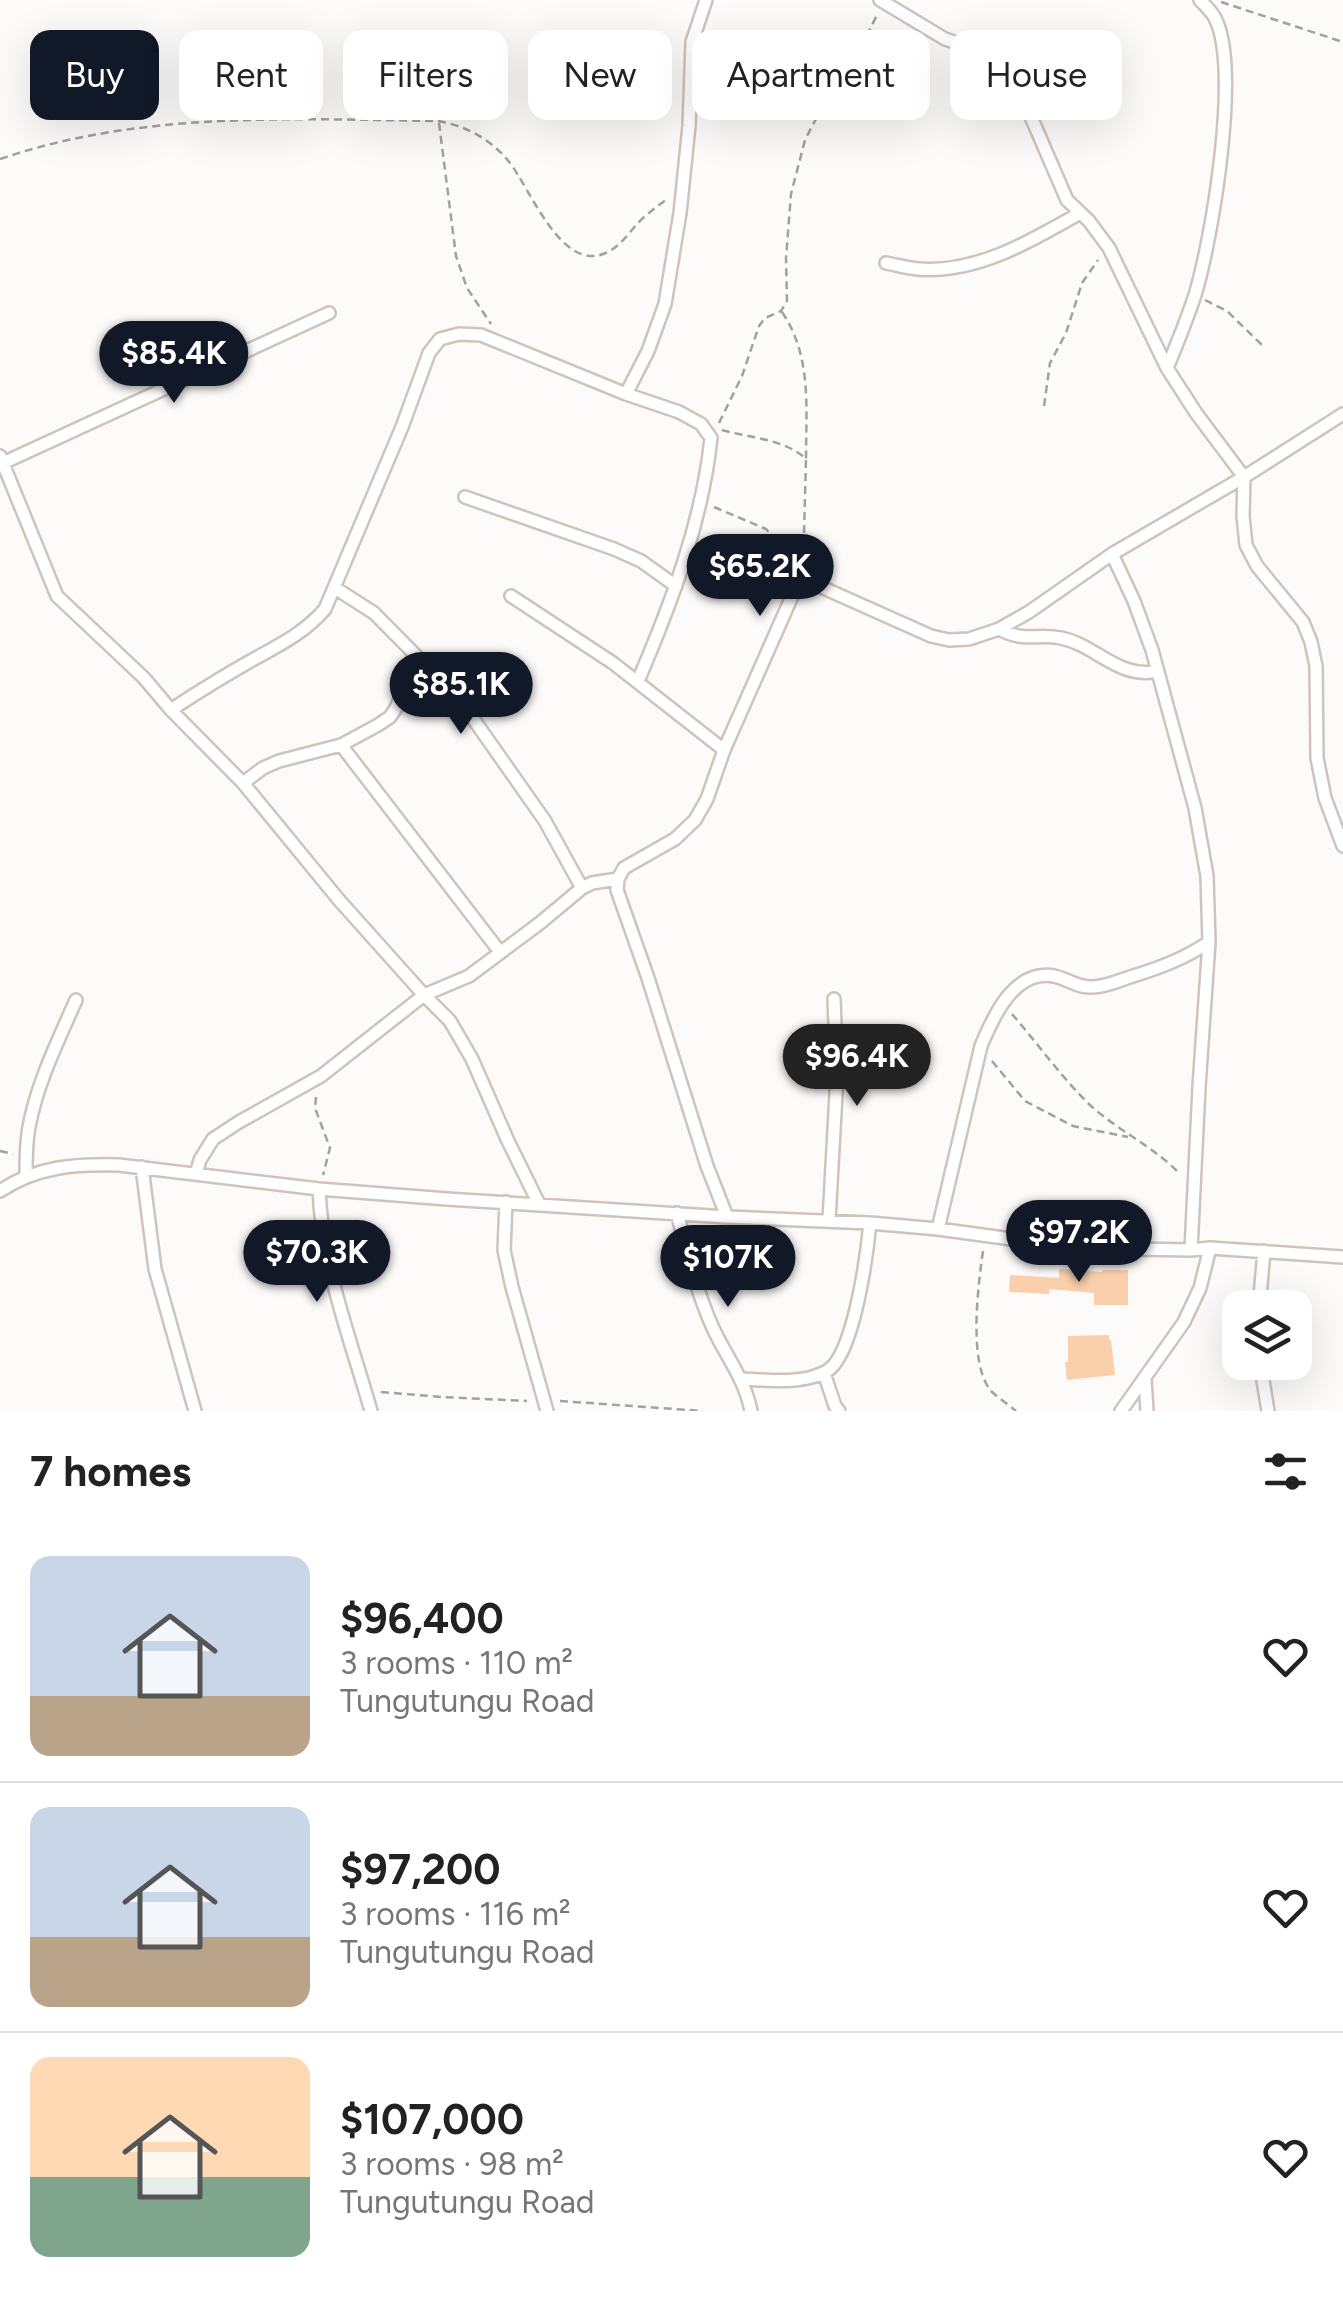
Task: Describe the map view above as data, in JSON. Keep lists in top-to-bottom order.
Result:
{
  "page": {
    "chip": [
      "Buy",
      "Rent",
      "Filters",
      "New",
      "Apartment",
      "House"
    ],
    "price": [
      "$85.4K",
      "$65.2K",
      "$85.1K",
      "$96.4K",
      "$97.2K",
      "$70.3K",
      "$107K"
    ],
    "heading": "7 homes",
    "list": [
      {
        "name": "$96,400",
        "note": "3 rooms · 110 m² · Tungutungu Road"
      },
      {
        "name": "$97,200",
        "note": "3 rooms · 116 m² · Tungutungu Road"
      },
      {
        "name": "$107,000",
        "note": "3 rooms · 98 m² · Tungutungu Road"
      }
    ]
  }
}
